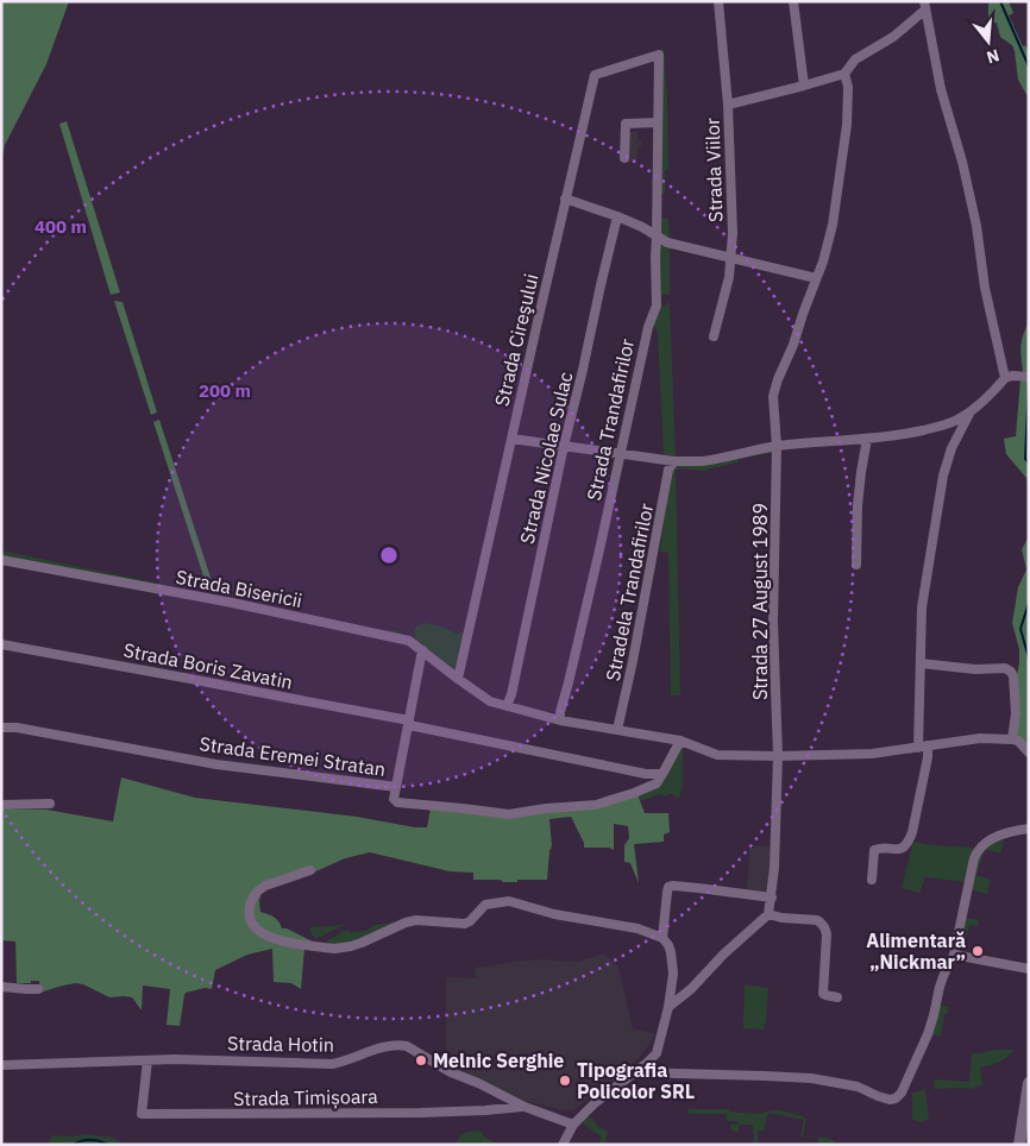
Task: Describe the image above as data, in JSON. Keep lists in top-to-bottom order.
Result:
{
  "streets": {
    "street": [
      "Strada Viilor",
      "Strada Cireşului",
      "Strada Trandafirilor",
      "Strada Nicolae Sulac",
      "Strada Bisericii",
      "Stradela Trandafirilor",
      "Strada 27 August 1989",
      "Strada Boris Zavatin",
      "Strada Eremei Stratan",
      "Strada Hotin",
      "Strada Timișoara"
    ]
  },
  "crossings": [
    ["Strada Cireşului", "Strada Trandafirilor"],
    ["Strada Cireşului", "Strada Bisericii"],
    ["Strada Trandafirilor", "Strada Bisericii"],
    ["Strada Nicolae Sulac", "Strada Bisericii"],
    ["Strada Bisericii", "Stradela Trandafirilor"],
    ["Strada Boris Zavatin", "Strada Eremei Stratan"],
    ["Strada Hotin", "Strada Timișoara"]
  ],
  "places": ["Alimentară „Nickmar”", "Melnic Serghie", "Tipografia Policolor SRL"],
  "north": "bottom",
  "rings": ["400 m", "200 m"]
}
